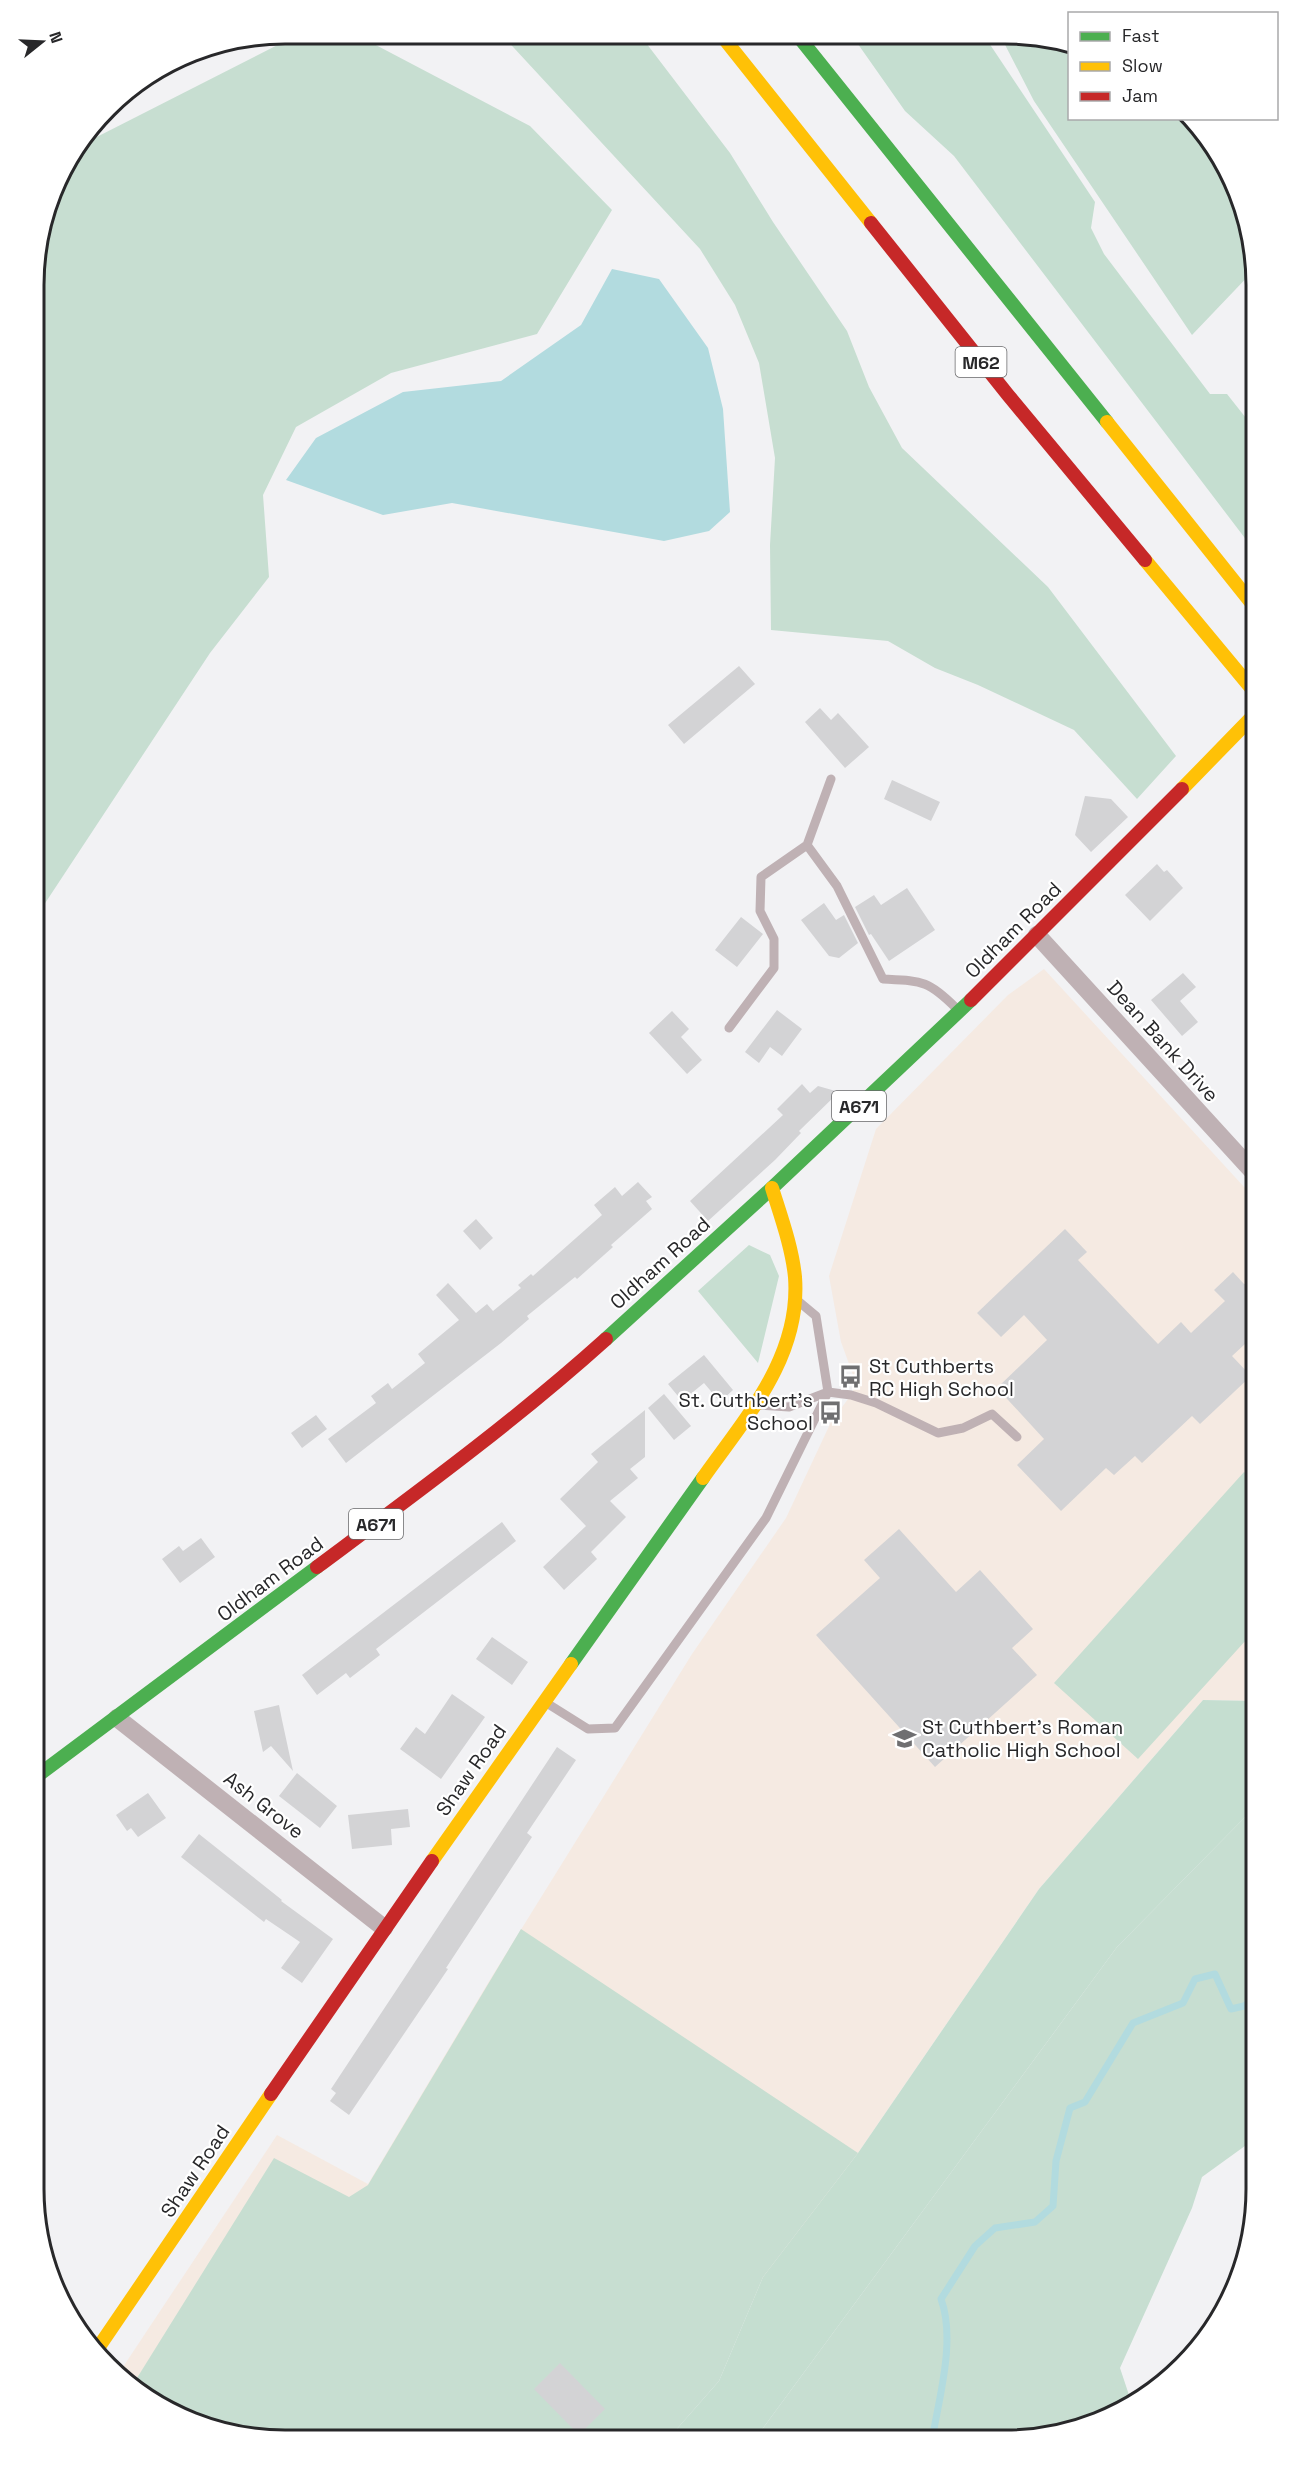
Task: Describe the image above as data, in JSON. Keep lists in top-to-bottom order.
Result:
{
  "streets": {
    "main road": [
      "M62",
      "Oldham Road",
      "A671",
      "Shaw Road"
    ],
    "street": ["Dean Bank Drive", "Ash Grove"]
  },
  "crossings": [
    ["Oldham Road", "Dean Bank Drive"],
    ["Oldham Road", "Shaw Road"],
    ["Oldham Road", "Ash Grove"],
    ["Shaw Road", "Ash Grove"]
  ],
  "places": {
    "bus stop": ["St Cuthberts RC High School", "St. Cuthbert's School"],
    "school or university": ["St Cuthbert's Roman Catholic High School"]
  },
  "legend": ["Fast", "Slow", "Jam"],
  "north": "right"
}
